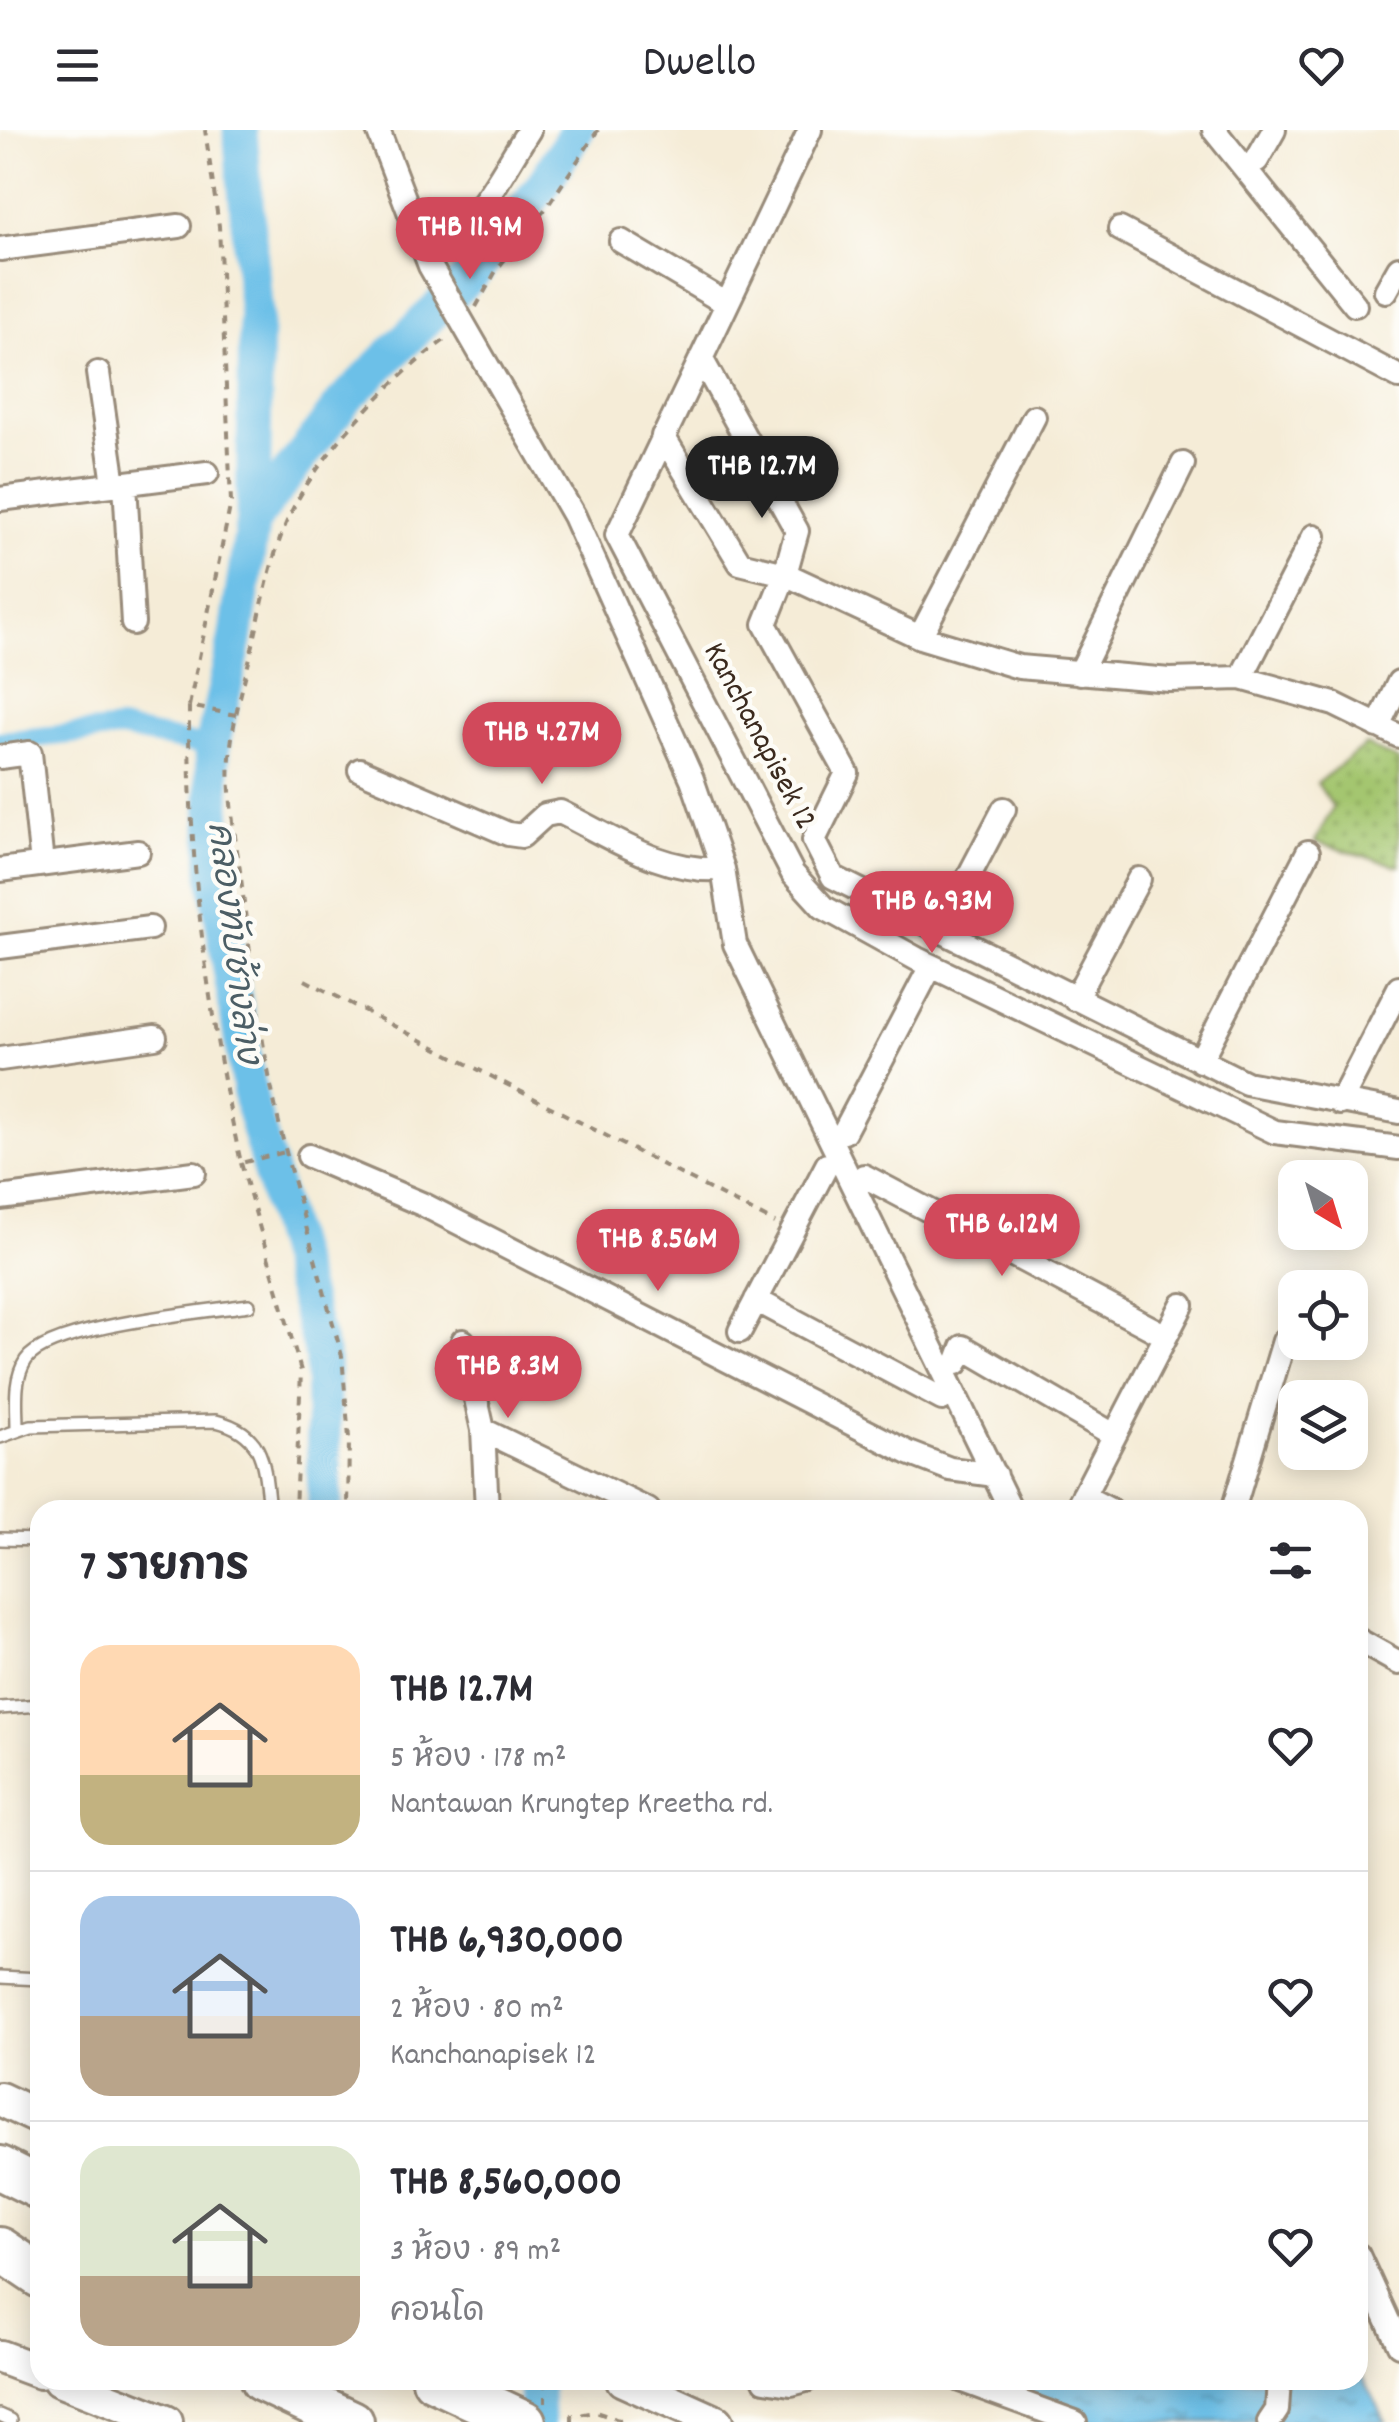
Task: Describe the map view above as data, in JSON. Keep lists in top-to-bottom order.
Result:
{
  "streets": {
    "street": ["Kanchanapisek 12"]
  },
  "water": ["คลองทับช้างล่าง"],
  "north": "bottom right",
  "page": {
    "header": "Dwello",
    "price": [
      "THB 11.9M",
      "THB 12.7M",
      "THB 4.27M",
      "THB 6.93M",
      "THB 6.12M",
      "THB 8.56M",
      "THB 8.3M"
    ],
    "heading": "7 รายการ",
    "list": [
      {
        "name": "THB 12.7M",
        "note": "5 ห้อง · 178 m² · Nantawan Krungtep Kreetha rd."
      },
      {
        "name": "THB 6,930,000",
        "note": "2 ห้อง · 80 m² · Kanchanapisek 12"
      },
      {
        "name": "THB 8,560,000",
        "note": "3 ห้อง · 89 m² · คอนโด"
      }
    ]
  }
}
